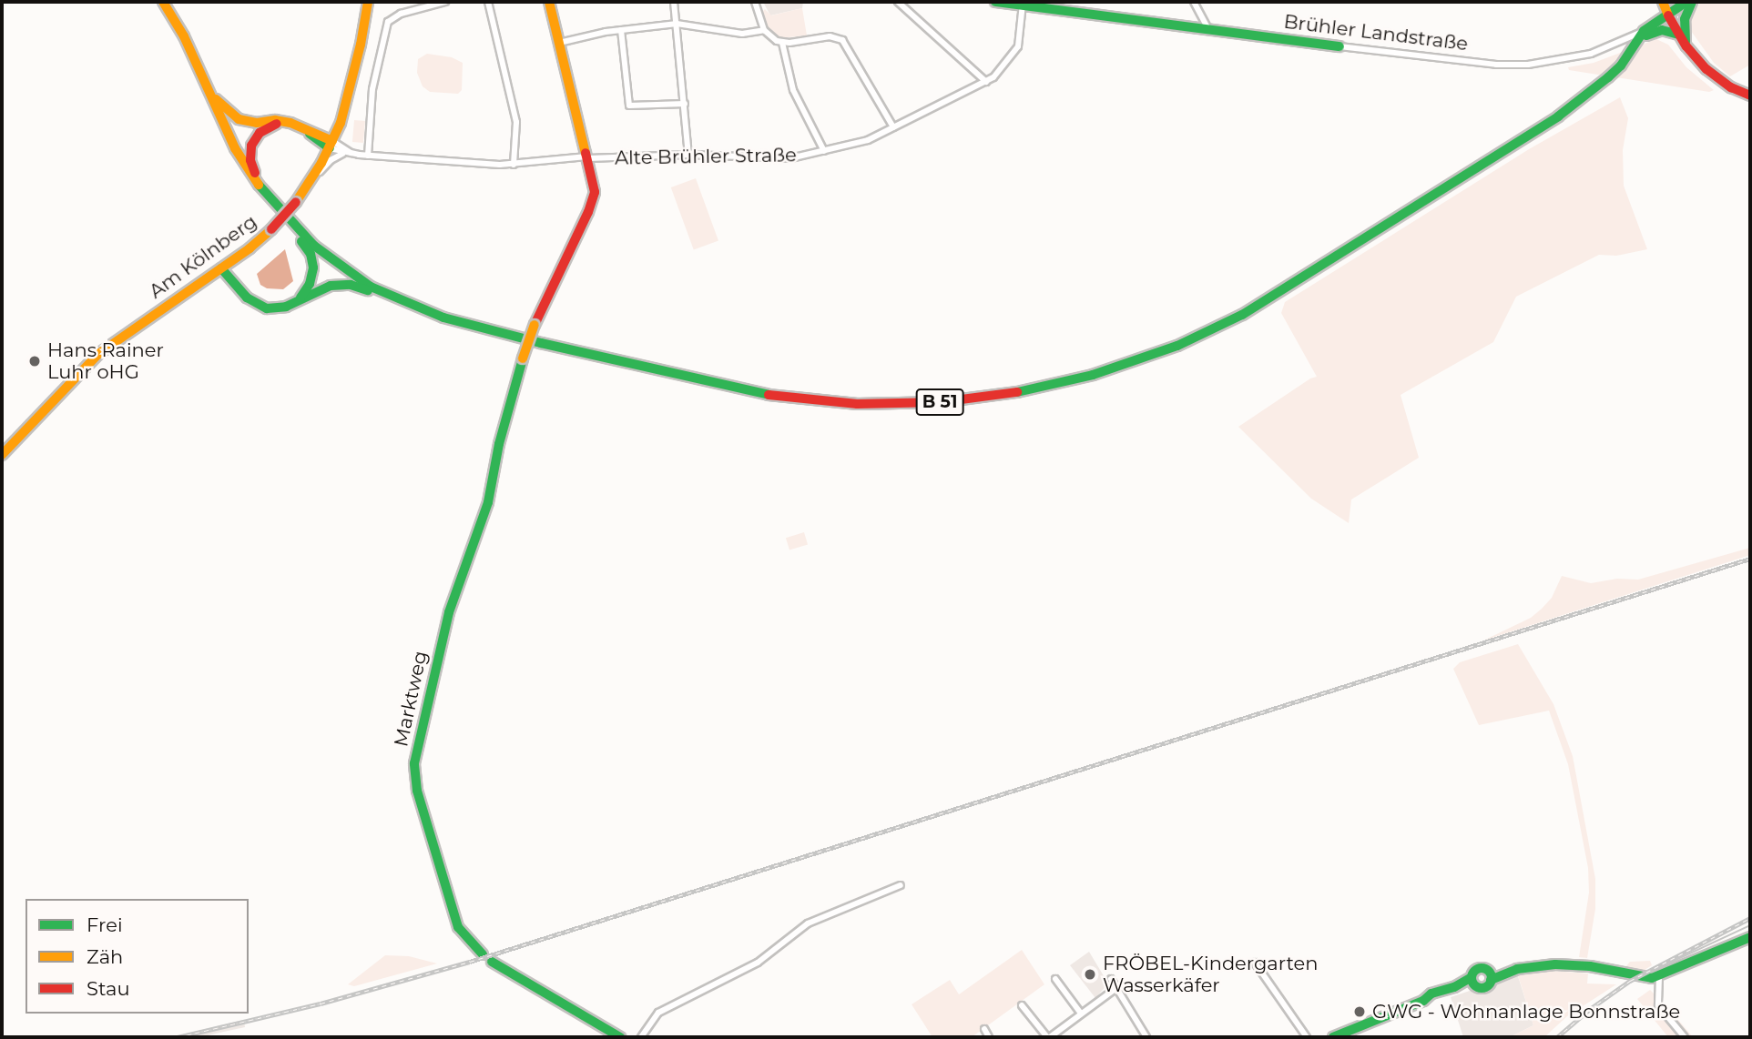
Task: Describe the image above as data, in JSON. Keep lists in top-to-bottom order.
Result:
{
  "streets": {
    "main road": [
      "Brühler Landstraße",
      "Am Kölnberg",
      "B 51",
      "Marktweg"
    ],
    "street": ["Alte Brühler Straße"]
  },
  "crossings": [
    ["Brühler Landstraße", "Alte Brühler Straße"],
    ["Brühler Landstraße", "B 51"],
    ["Alte Brühler Straße", "Am Kölnberg"],
    ["Alte Brühler Straße", "Marktweg"]
  ],
  "places": ["Hans Rainer Luhr oHG", "FRÖBEL-Kindergarten Wasserkäfer", "GWG - Wohnanlage Bonnstraße"],
  "legend": ["Frei", "Zäh", "Stau"]
}
